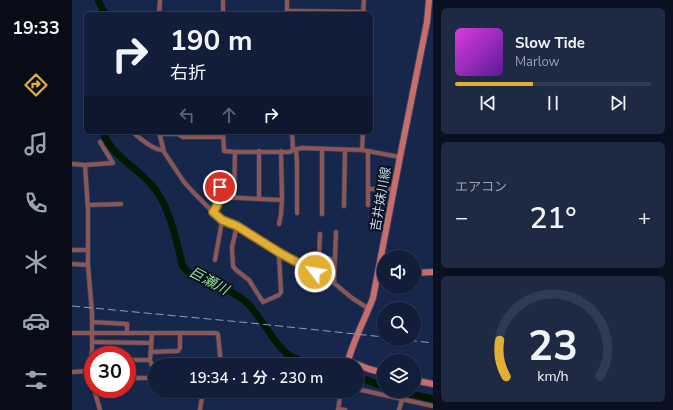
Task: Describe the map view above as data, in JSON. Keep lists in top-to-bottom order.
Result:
{
  "streets": {
    "main road": ["吉井妹川線"]
  },
  "water": ["巨瀬川"],
  "page": {
    "tabs": "19:33",
    "turn": ["190 m", "右折"],
    "song": ["Slow Tide", "Marlow"],
    "tile": "エアコン",
    "heat": ["−", "21°", "+"],
    "limit": "30",
    "trip": "19:34 · 1 分 · 230 m",
    "gauge": ["23", "km/h"]
  }
}
